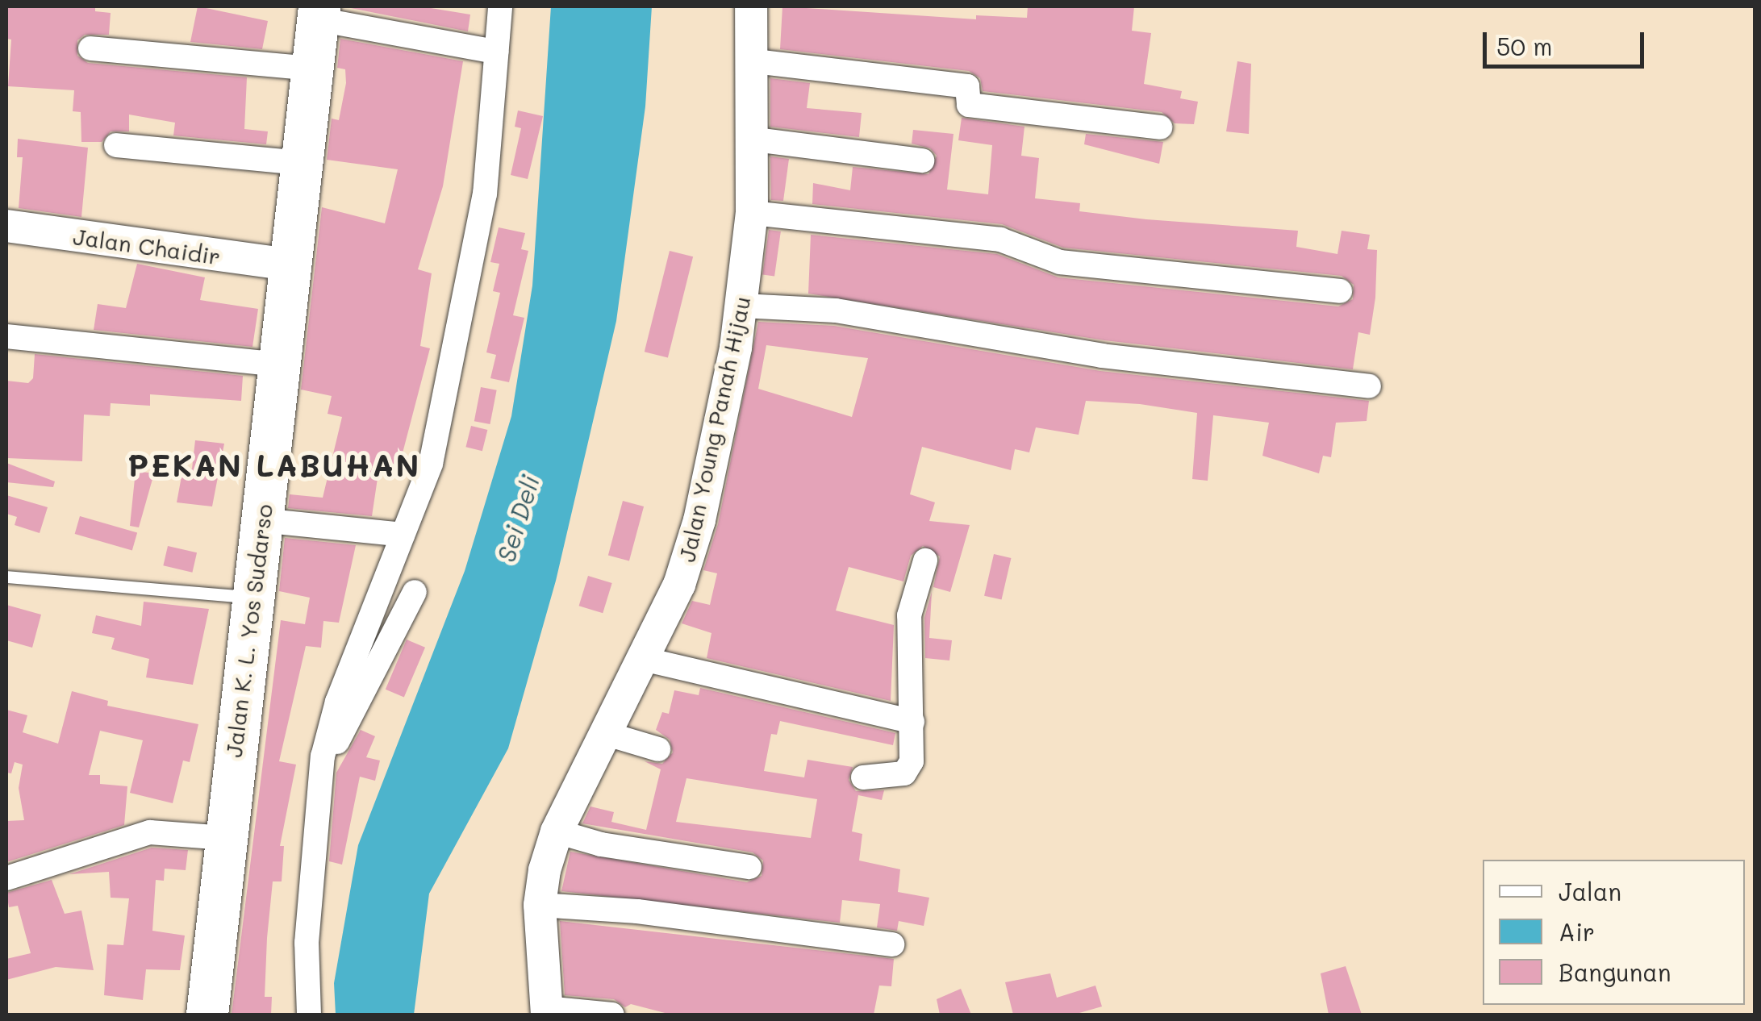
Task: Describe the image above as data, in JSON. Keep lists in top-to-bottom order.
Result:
{
  "streets": {
    "highway": ["Jalan K. L. Yos Sudarso"],
    "street": ["Jalan Chaidir", "Jalan Young Panah Hijau"]
  },
  "crossings": [
    ["Jalan Chaidir", "Jalan K. L. Yos Sudarso"]
  ],
  "districts": ["PEKAN LABUHAN"],
  "water": ["Sei Deli"],
  "legend": ["Jalan", "Air", "Bangunan"],
  "scale_bar": "50 m"
}
